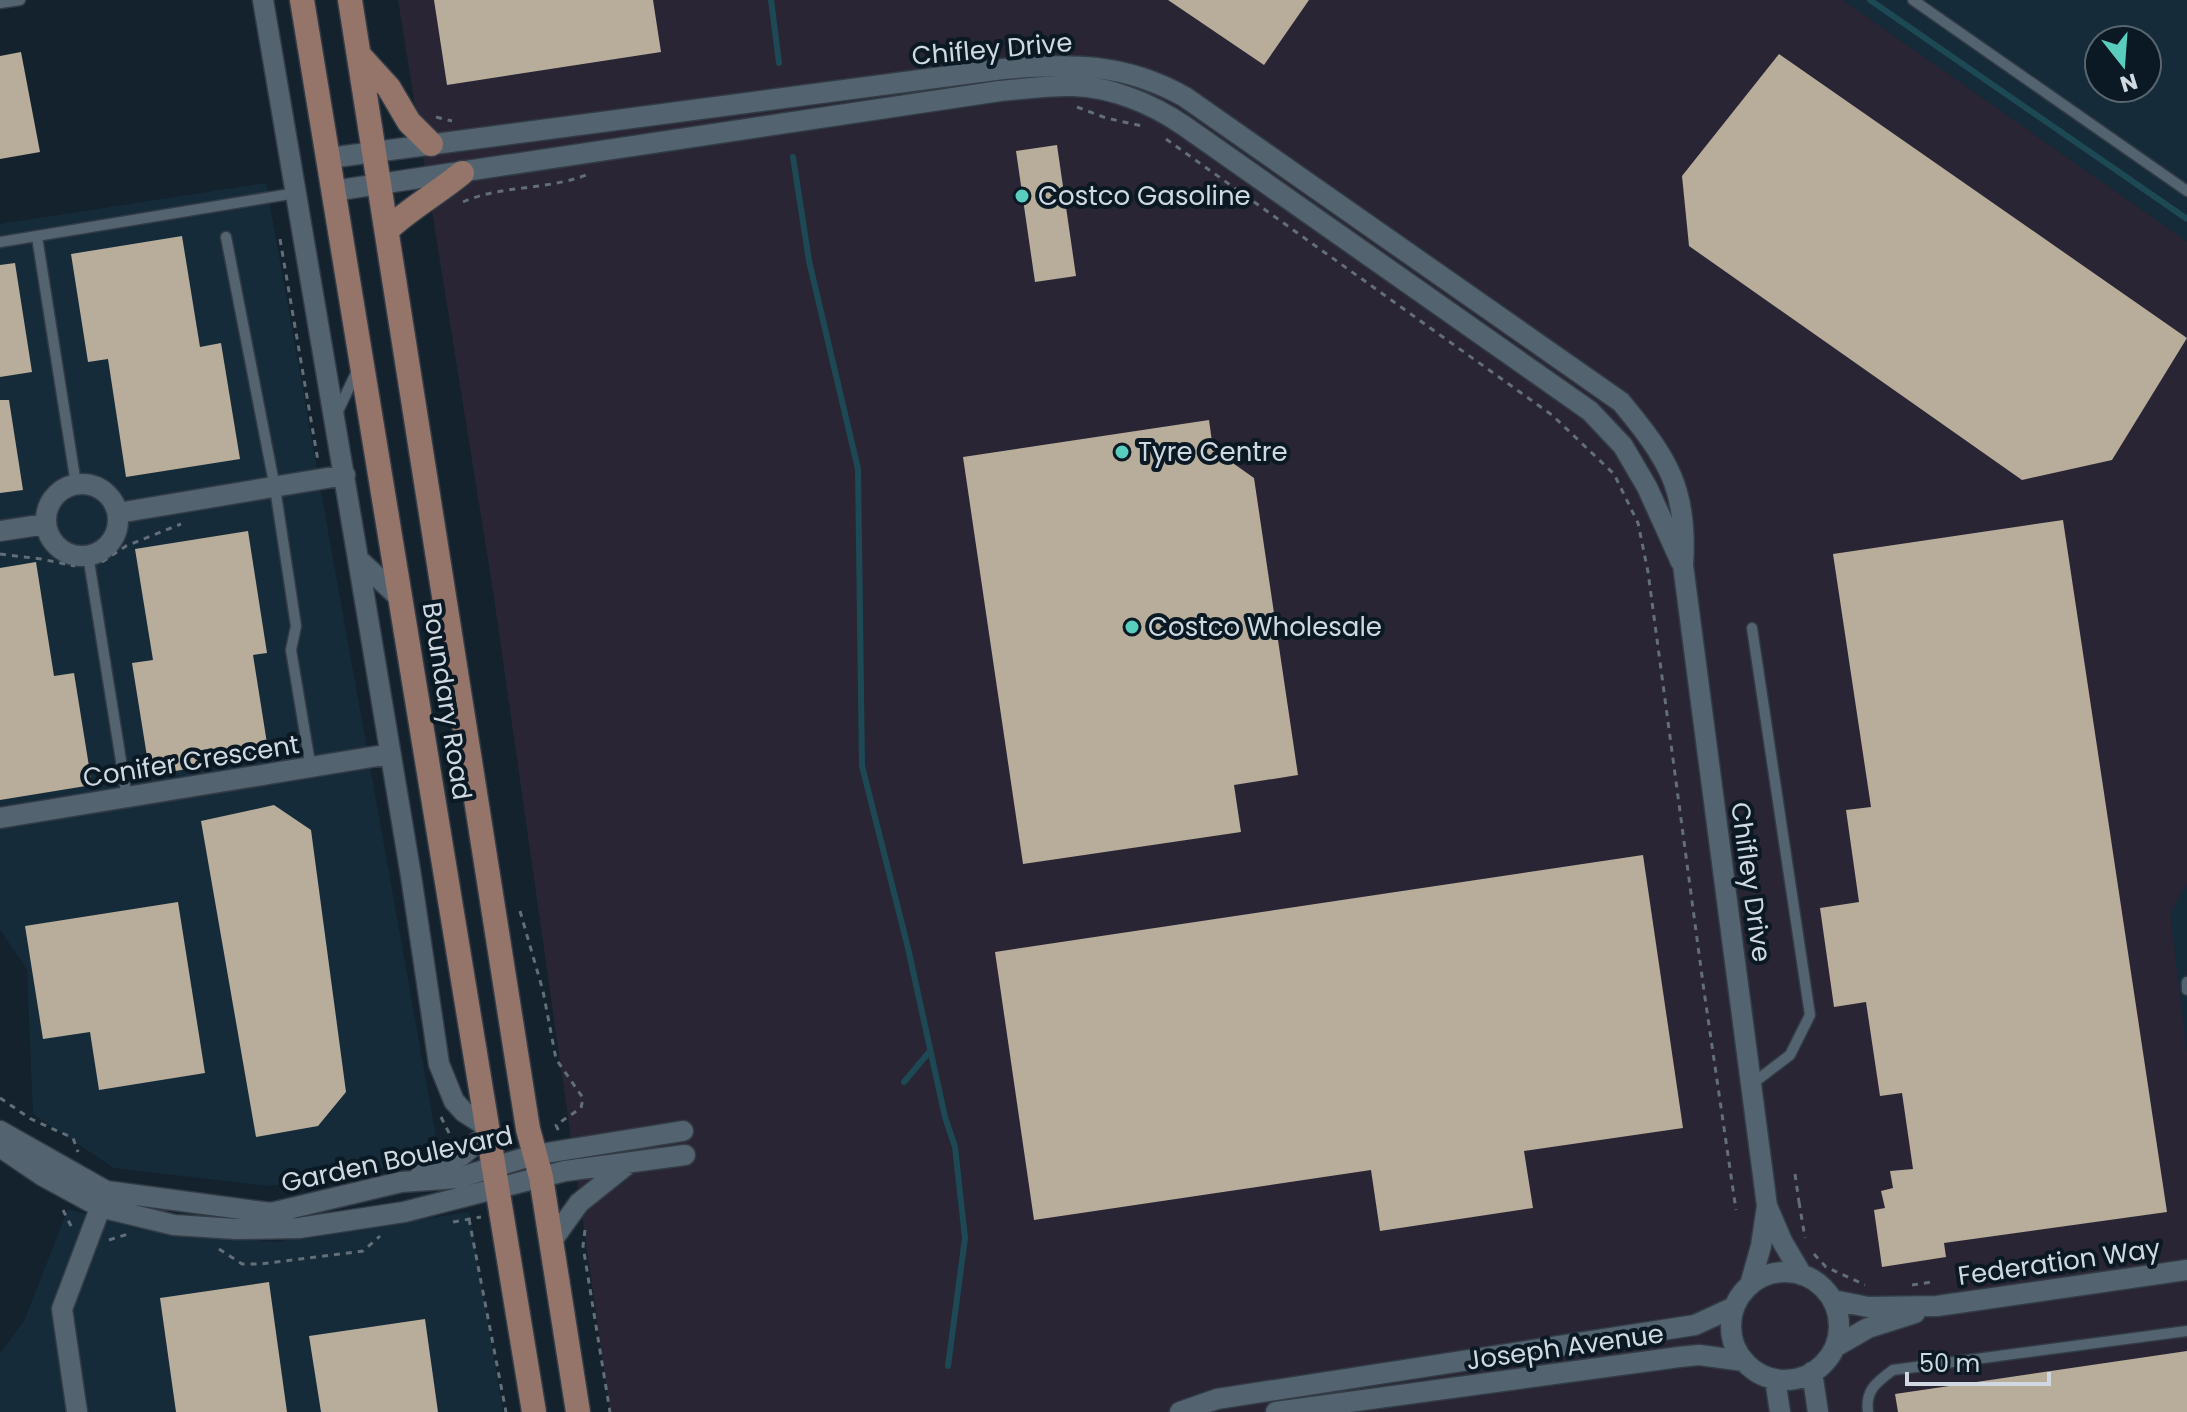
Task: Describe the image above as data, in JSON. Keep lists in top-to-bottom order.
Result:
{
  "streets": {
    "main road": ["Boundary Road"],
    "street": [
      "Chifley Drive",
      "Conifer Crescent",
      "Garden Boulevard",
      "Federation Way",
      "Joseph Avenue"
    ]
  },
  "crossings": [
    ["Chifley Drive", "Boundary Road"],
    ["Chifley Drive", "Federation Way"],
    ["Chifley Drive", "Joseph Avenue"],
    ["Boundary Road", "Garden Boulevard"],
    ["Federation Way", "Joseph Avenue"]
  ],
  "places": ["Costco Gasoline", "Tyre Centre", "Costco Wholesale"],
  "scale_bar": "50 m",
  "north": "bottom"
}
